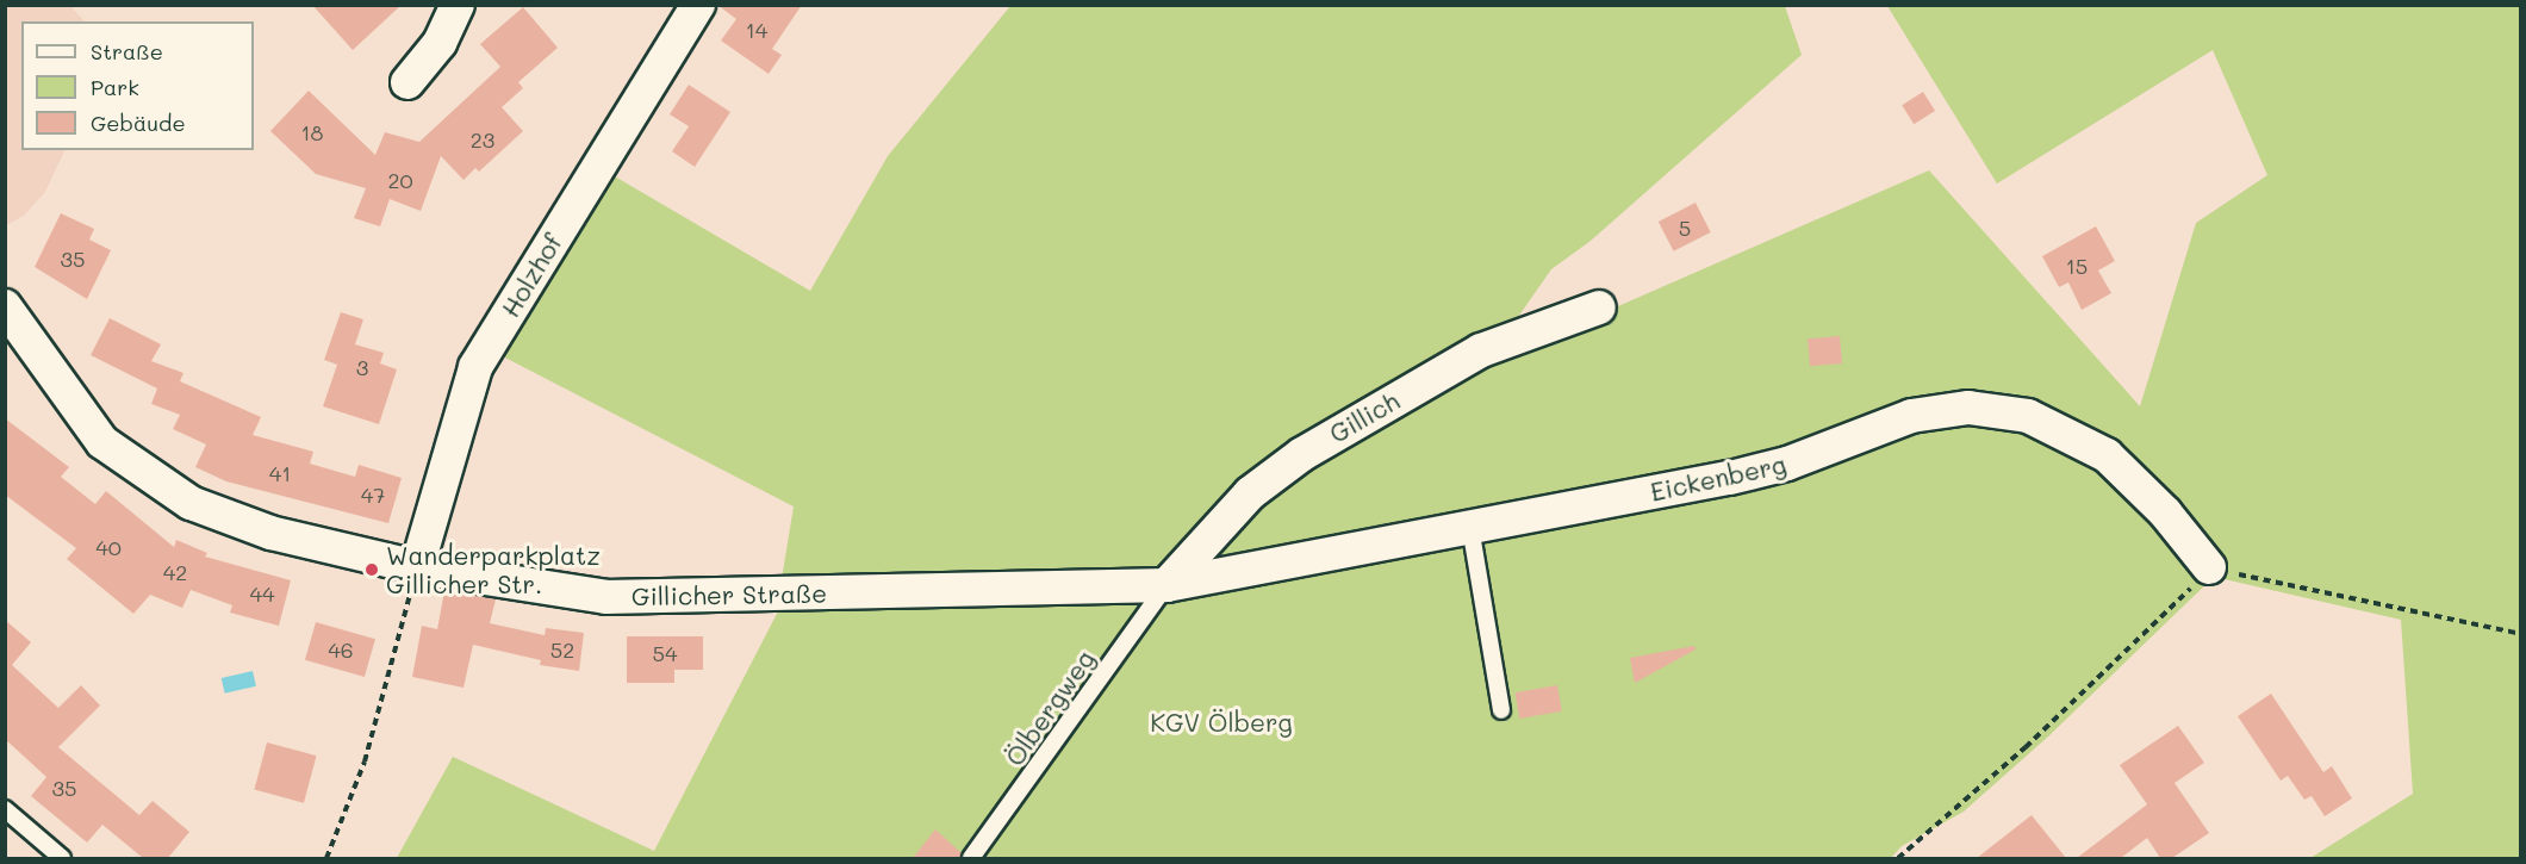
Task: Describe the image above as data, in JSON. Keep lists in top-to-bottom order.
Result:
{
  "streets": {
    "street": [
      "Holzhof",
      "Gillich",
      "Eickenberg",
      "Gillicher Straße"
    ],
    "lane": ["Ölbergweg"]
  },
  "crossings": [
    ["Holzhof", "Gillicher Straße"],
    ["Gillich", "Eickenberg"],
    ["Gillich", "Gillicher Straße"],
    ["Gillich", "Ölbergweg"],
    ["Eickenberg", "Gillicher Straße"],
    ["Eickenberg", "Ölbergweg"],
    ["Gillicher Straße", "Ölbergweg"]
  ],
  "parks": ["KGV Ölberg"],
  "places": ["Wanderparkplatz Gillicher Str."],
  "house_numbers": [
    "14",
    "18",
    "23",
    "20",
    "5",
    "35",
    "15",
    "3",
    "41",
    "47",
    "40",
    "42",
    "44",
    "46",
    "52",
    "54",
    "35"
  ],
  "legend": ["Straße", "Park", "Gebäude"]
}
